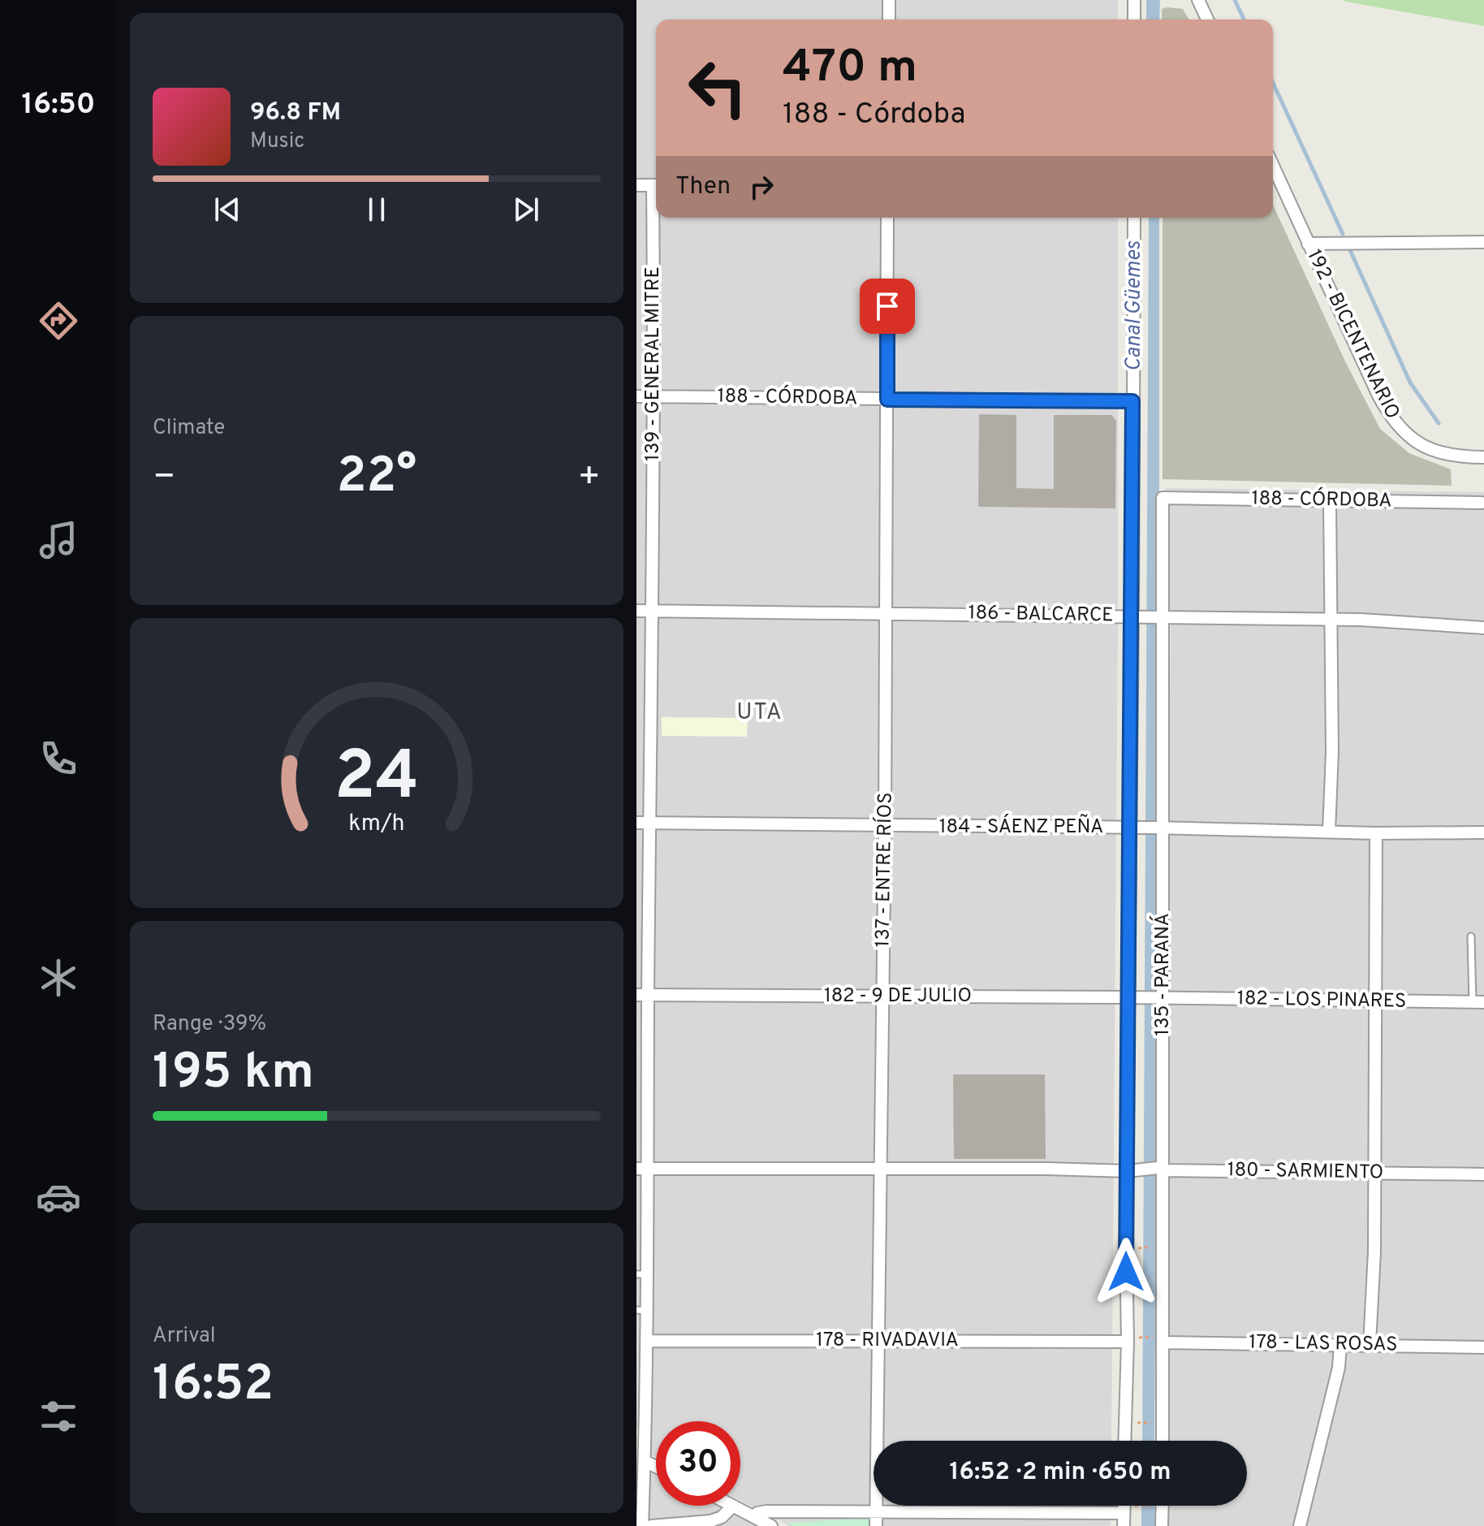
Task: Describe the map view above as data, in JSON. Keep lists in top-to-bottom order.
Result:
{
  "streets": {
    "street": [
      "192 - BICENTENARIO",
      "139 - GENERAL MITRE",
      "188 - CÓRDOBA",
      "186 - BALCARCE",
      "184 - SÁENZ PEÑA",
      "137 - ENTRE RÍOS",
      "135 - PARANÁ",
      "182 - 9 DE JULIO",
      "182 - LOS PINARES",
      "180 - SARMIENTO",
      "178 - RIVADAVIA",
      "178 - LAS ROSAS"
    ]
  },
  "crossings": [
    ["139 - GENERAL MITRE", "188 - CÓRDOBA"],
    ["139 - GENERAL MITRE", "186 - BALCARCE"],
    ["139 - GENERAL MITRE", "184 - SÁENZ PEÑA"],
    ["139 - GENERAL MITRE", "182 - 9 DE JULIO"],
    ["139 - GENERAL MITRE", "180 - SARMIENTO"],
    ["139 - GENERAL MITRE", "178 - RIVADAVIA"],
    ["188 - CÓRDOBA", "137 - ENTRE RÍOS"],
    ["188 - CÓRDOBA", "135 - PARANÁ"],
    ["186 - BALCARCE", "137 - ENTRE RÍOS"],
    ["186 - BALCARCE", "135 - PARANÁ"],
    ["184 - SÁENZ PEÑA", "137 - ENTRE RÍOS"],
    ["184 - SÁENZ PEÑA", "135 - PARANÁ"],
    ["137 - ENTRE RÍOS", "182 - 9 DE JULIO"],
    ["137 - ENTRE RÍOS", "180 - SARMIENTO"],
    ["137 - ENTRE RÍOS", "178 - RIVADAVIA"],
    ["135 - PARANÁ", "182 - 9 DE JULIO"],
    ["135 - PARANÁ", "182 - LOS PINARES"],
    ["135 - PARANÁ", "180 - SARMIENTO"],
    ["135 - PARANÁ", "178 - LAS ROSAS"],
    ["182 - 9 DE JULIO", "182 - LOS PINARES"]
  ],
  "districts": ["UTA"],
  "water": ["Canal Güemes"],
  "page": {
    "tabs": "16:50",
    "turn": ["470 m", "188 - Córdoba"],
    "song": ["96.8 FM", "Music"],
    "then": "Then",
    "tile": [
      "Climate",
      ["Range · 39%", "195 km"],
      ["Arrival", "16:52"]
    ],
    "heat": ["−", "22°", "+"],
    "limit": "30",
    "trip": "16:52 · 2 min · 650 m",
    "gauge": ["24", "km/h"]
  }
}
